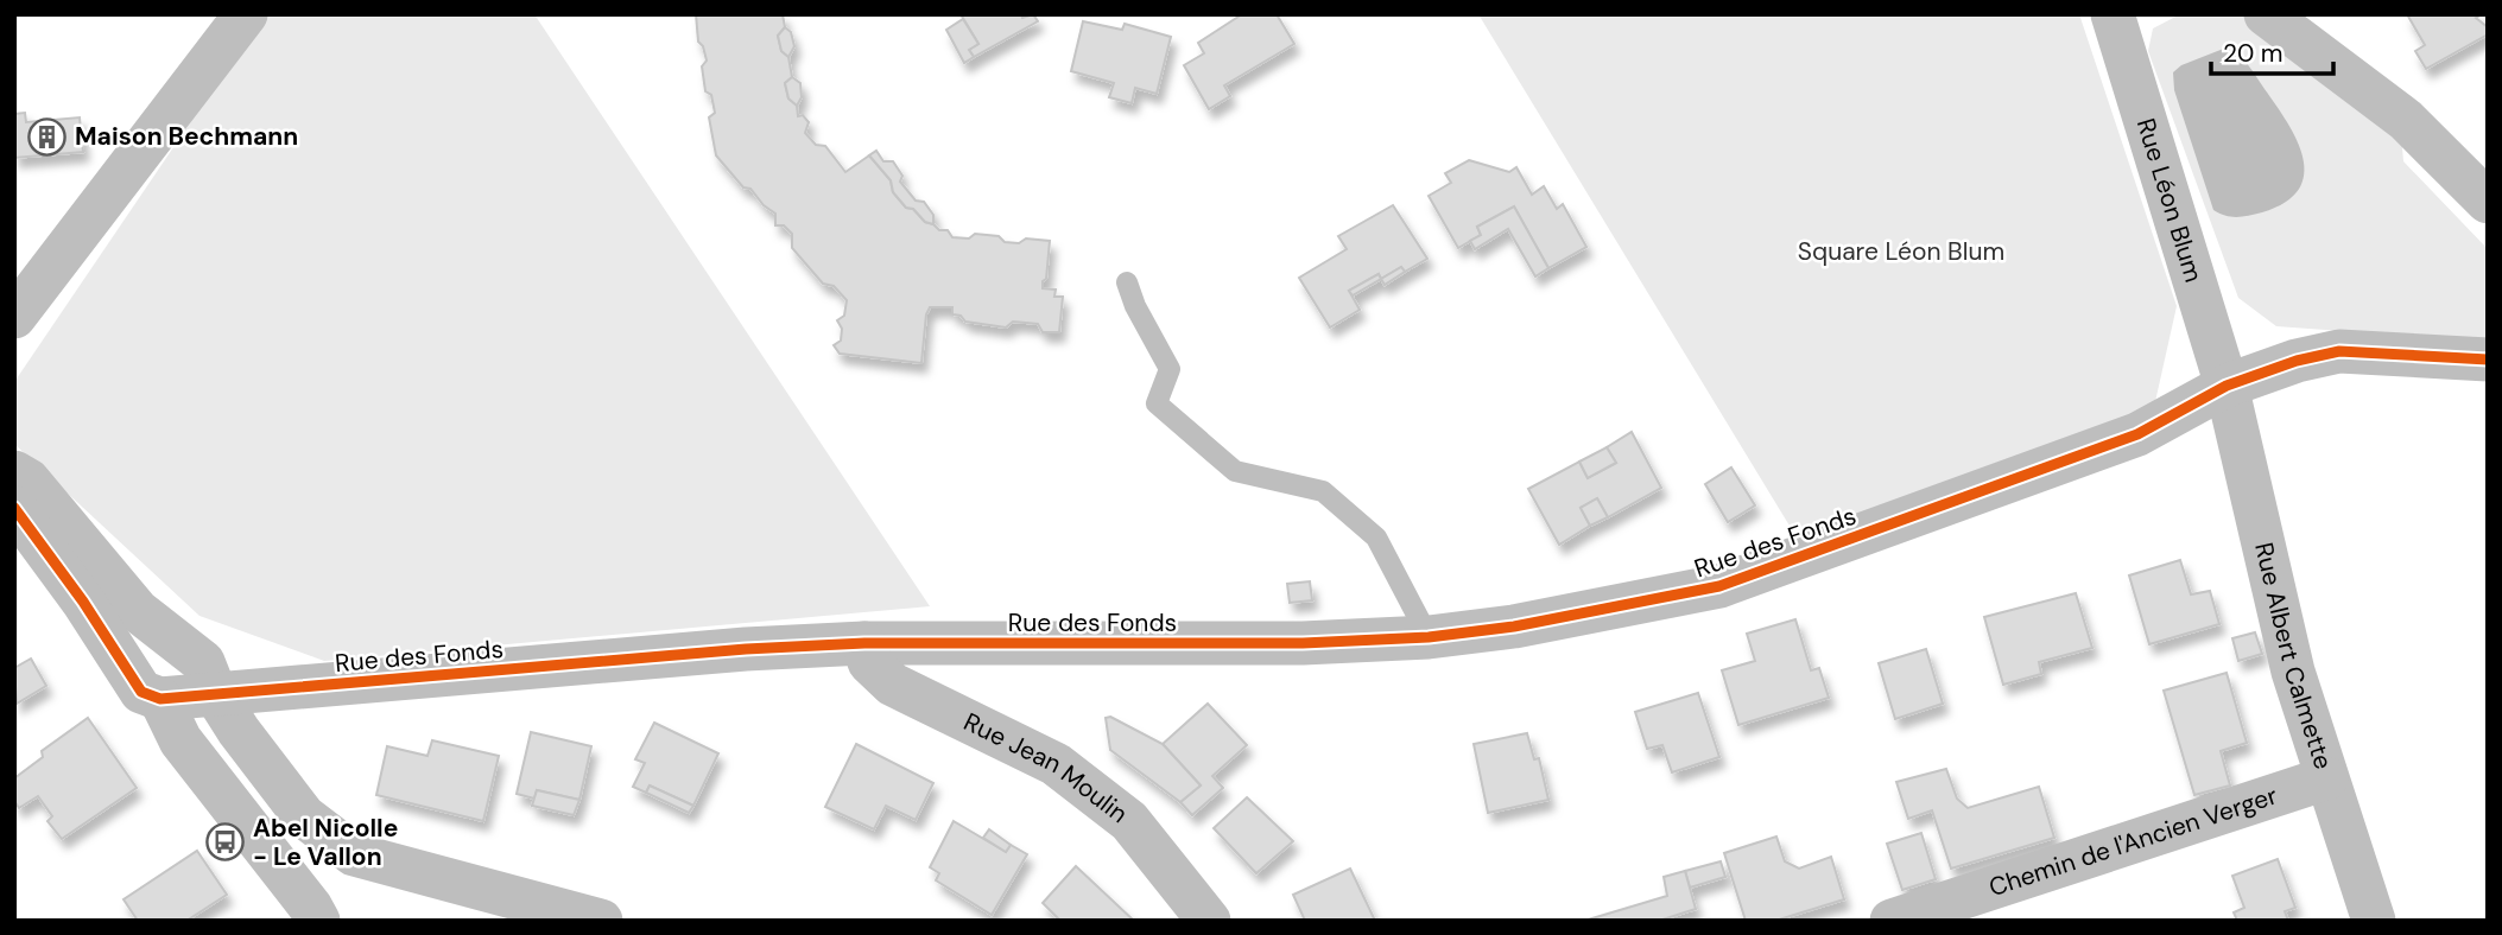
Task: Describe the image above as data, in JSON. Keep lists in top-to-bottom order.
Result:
{
  "streets": {
    "street": [
      "Rue Léon Blum",
      "Rue des Fonds",
      "Rue Albert Calmette",
      "Rue Jean Moulin",
      "Chemin de l'Ancien Verger"
    ]
  },
  "crossings": [
    ["Rue Léon Blum", "Rue des Fonds"],
    ["Rue Léon Blum", "Rue Albert Calmette"],
    ["Rue des Fonds", "Rue Albert Calmette"],
    ["Rue des Fonds", "Rue Jean Moulin"],
    ["Rue Albert Calmette", "Chemin de l'Ancien Verger"]
  ],
  "parks": ["Square Léon Blum"],
  "places": {
    "building": ["Maison Bechmann"],
    "bus stop": ["Abel Nicolle - Le Vallon"]
  },
  "scale_bar": "20 m"
}
